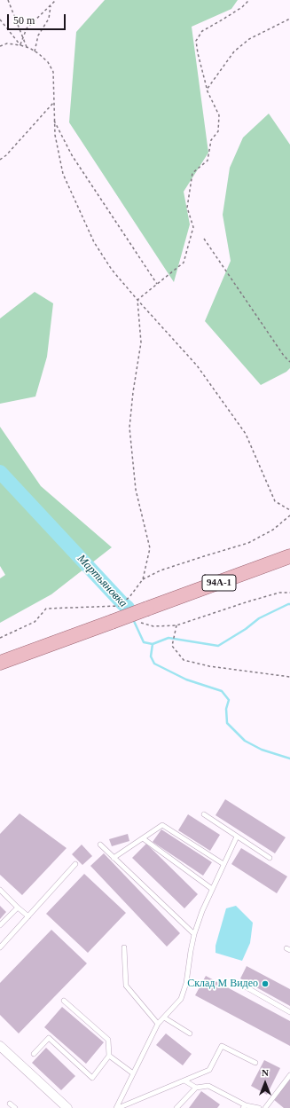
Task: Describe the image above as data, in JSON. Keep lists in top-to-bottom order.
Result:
{
  "streets": {
    "main road": ["94А-1"]
  },
  "water": ["Мартьяновка"],
  "places": ["Склад М Видео"],
  "scale_bar": "50 m",
  "north": "top"
}
